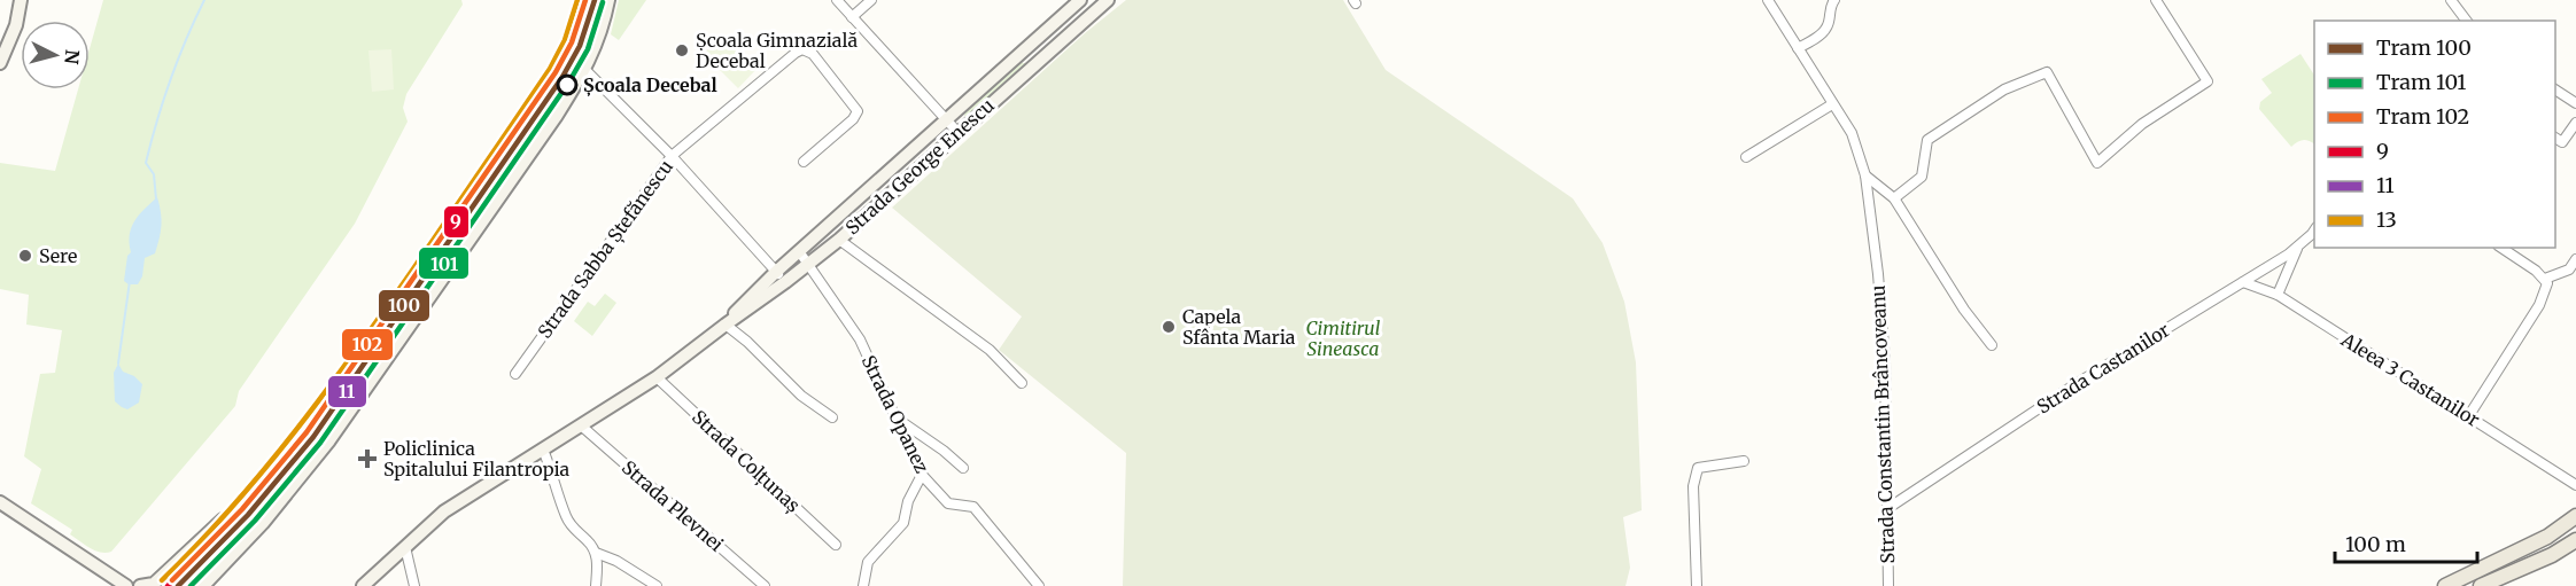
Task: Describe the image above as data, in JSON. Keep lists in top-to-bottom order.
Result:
{
  "streets": {
    "street": [
      "Strada George Enescu",
      "Strada Sabba Ștefănescu",
      "Strada Castanilor",
      "Aleea 3 Castanilor",
      "Strada Opanez",
      "Strada Constantin Brâncoveanu",
      "Strada Colțunaș",
      "Strada Plevnei"
    ]
  },
  "crossings": [
    ["Strada George Enescu", "Strada Opanez"],
    ["Strada George Enescu", "Strada Colțunaș"],
    ["Strada George Enescu", "Strada Plevnei"],
    ["Strada Castanilor", "Aleea 3 Castanilor"],
    ["Strada Castanilor", "Strada Constantin Brâncoveanu"]
  ],
  "parks": ["Cimitirul Sineasca"],
  "places": {
    "other": [
      "Școala Gimnazială Decebal",
      "Școala Decebal",
      "Sere",
      "Capela Sfânta Maria"
    ],
    "health": ["Policlinica Spitalului Filantropia"]
  },
  "lines": [
    "tram line 100",
    "tram line 102",
    "transit line 9",
    "transit line 13",
    "tram line 101",
    "transit line 11"
  ],
  "legend": [
    "Tram 100",
    "Tram 101",
    "Tram 102",
    "9",
    "11",
    "13"
  ],
  "scale_bar": "100 m",
  "north": "right"
}
